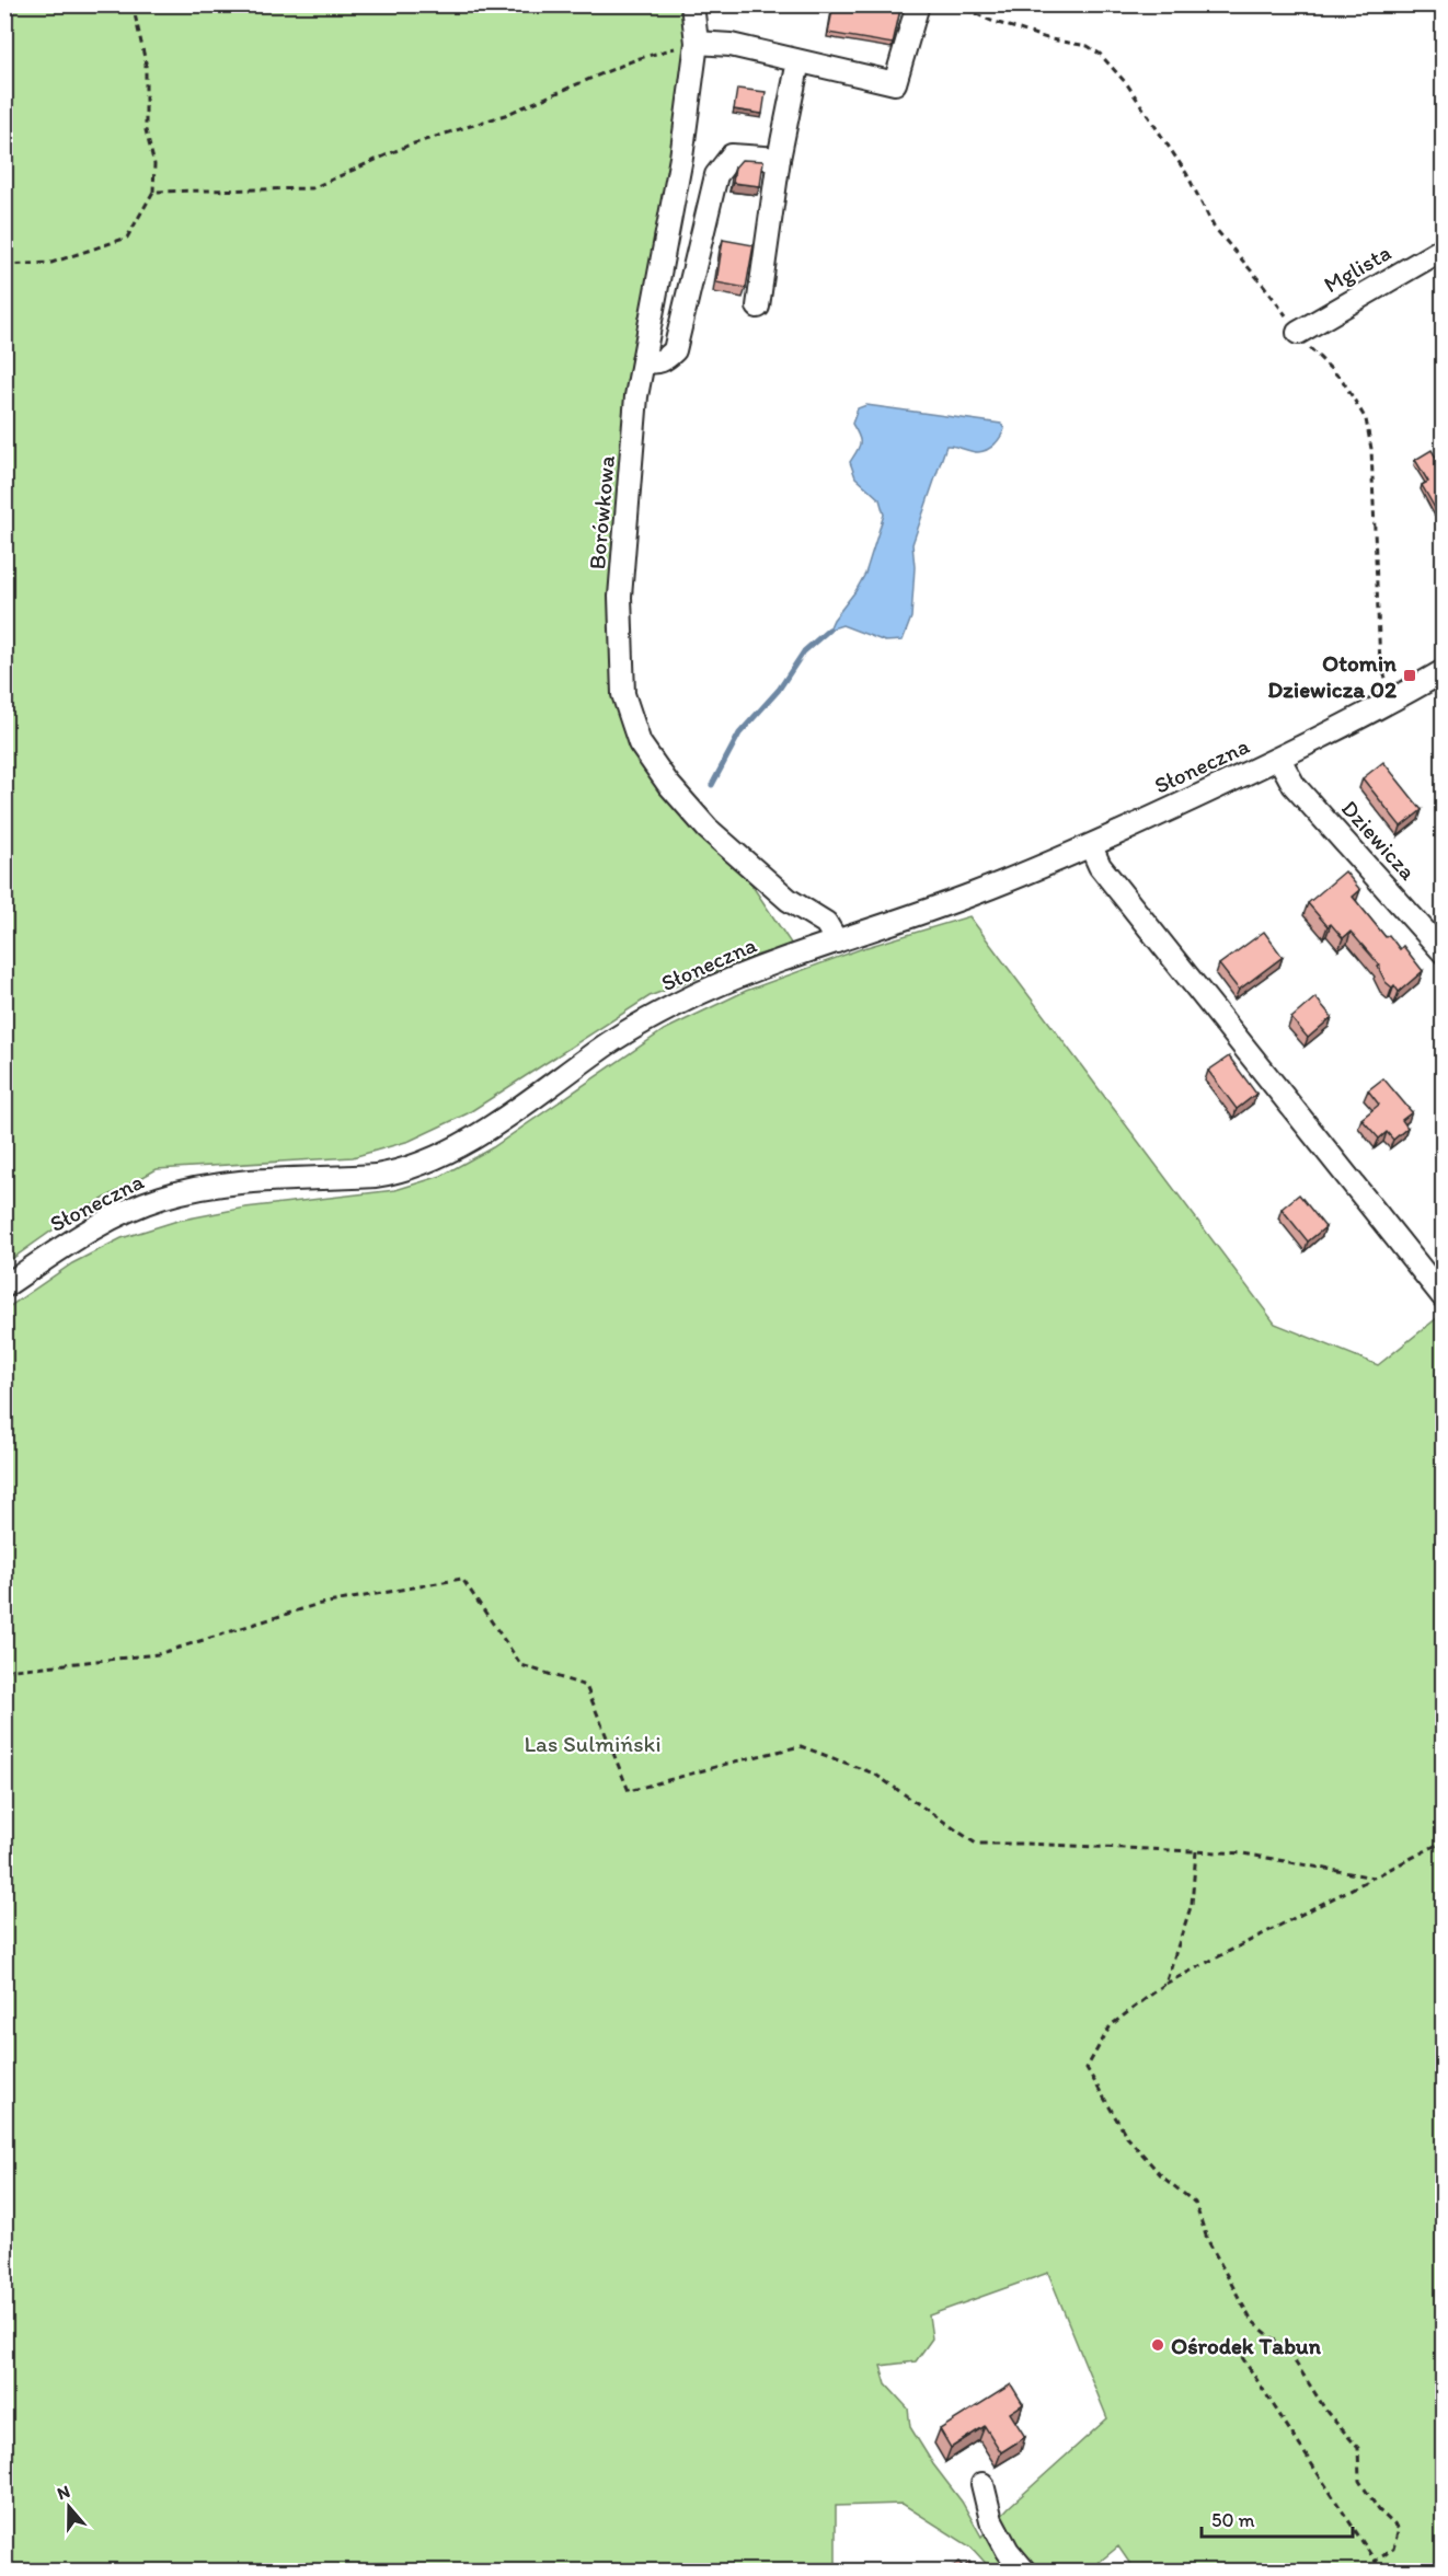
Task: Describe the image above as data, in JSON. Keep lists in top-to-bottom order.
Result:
{
  "streets": {
    "street": [
      "Mglista",
      "Borówkowa",
      "Słoneczna",
      "Dziewicza"
    ]
  },
  "crossings": [
    ["Borówkowa", "Słoneczna"],
    ["Słoneczna", "Dziewicza"]
  ],
  "parks": ["Las Sulmiński"],
  "places": {
    "transit": ["Otomin Dziewicza 02"],
    "other": ["Ośrodek Tabun"]
  },
  "scale_bar": "50 m",
  "north": "top"
}
